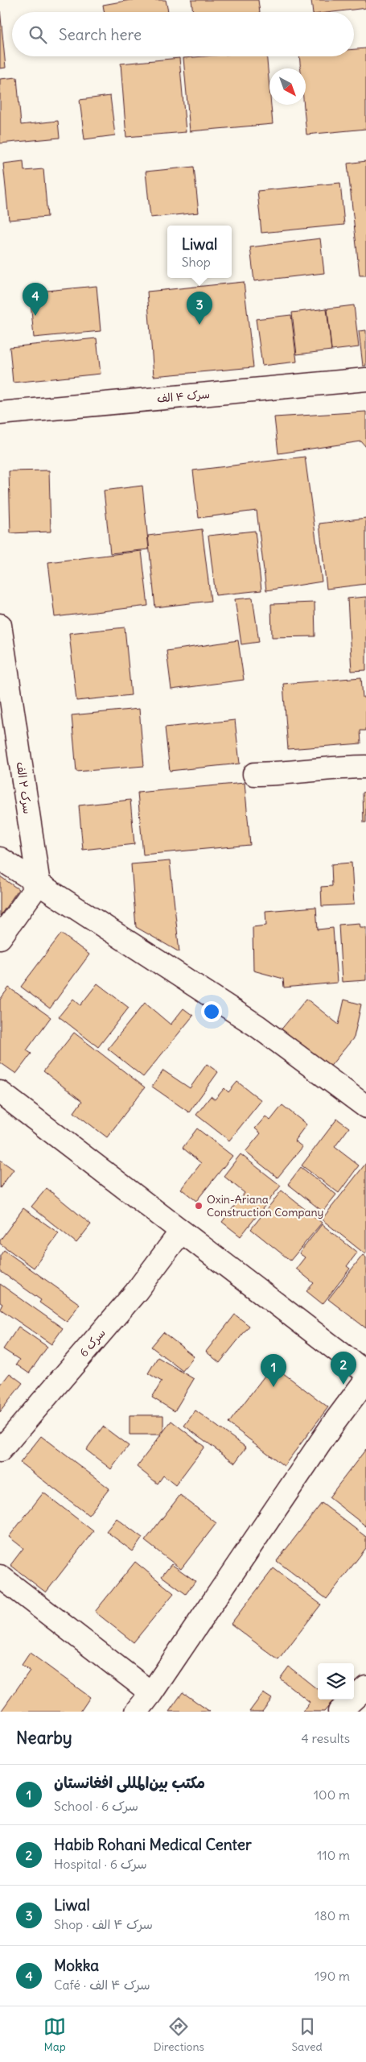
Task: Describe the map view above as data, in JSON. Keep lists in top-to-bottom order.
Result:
{
  "streets": {
    "street": ["سرک ۴ الف", "سرک ۲ الف", "سرک 6"]
  },
  "places": ["Oxin-Ariana Construction Company"],
  "north": "bottom right",
  "page": {
    "search": "Search here",
    "popup": ["Liwal", "Shop"],
    "pins": [
      "4",
      "3",
      "2",
      "1"
    ],
    "heading": ["Nearby", "4 results"],
    "list": [
      {
        "mark": "1",
        "name": "مکتب بین‌المللی افغانستان",
        "note": "School · سرک 6",
        "value": "100 m"
      },
      {
        "mark": "2",
        "name": "Habib Rohani Medical Center",
        "note": "Hospital · سرک 6",
        "value": "110 m"
      },
      {
        "mark": "3",
        "name": "Liwal",
        "note": "Shop · سرک ۴ الف",
        "value": "180 m"
      },
      {
        "mark": "4",
        "name": "Mokka",
        "note": "Café · سرک ۴ الف",
        "value": "190 m"
      }
    ],
    "nav": ["Map", "Directions", "Saved"]
  }
}
